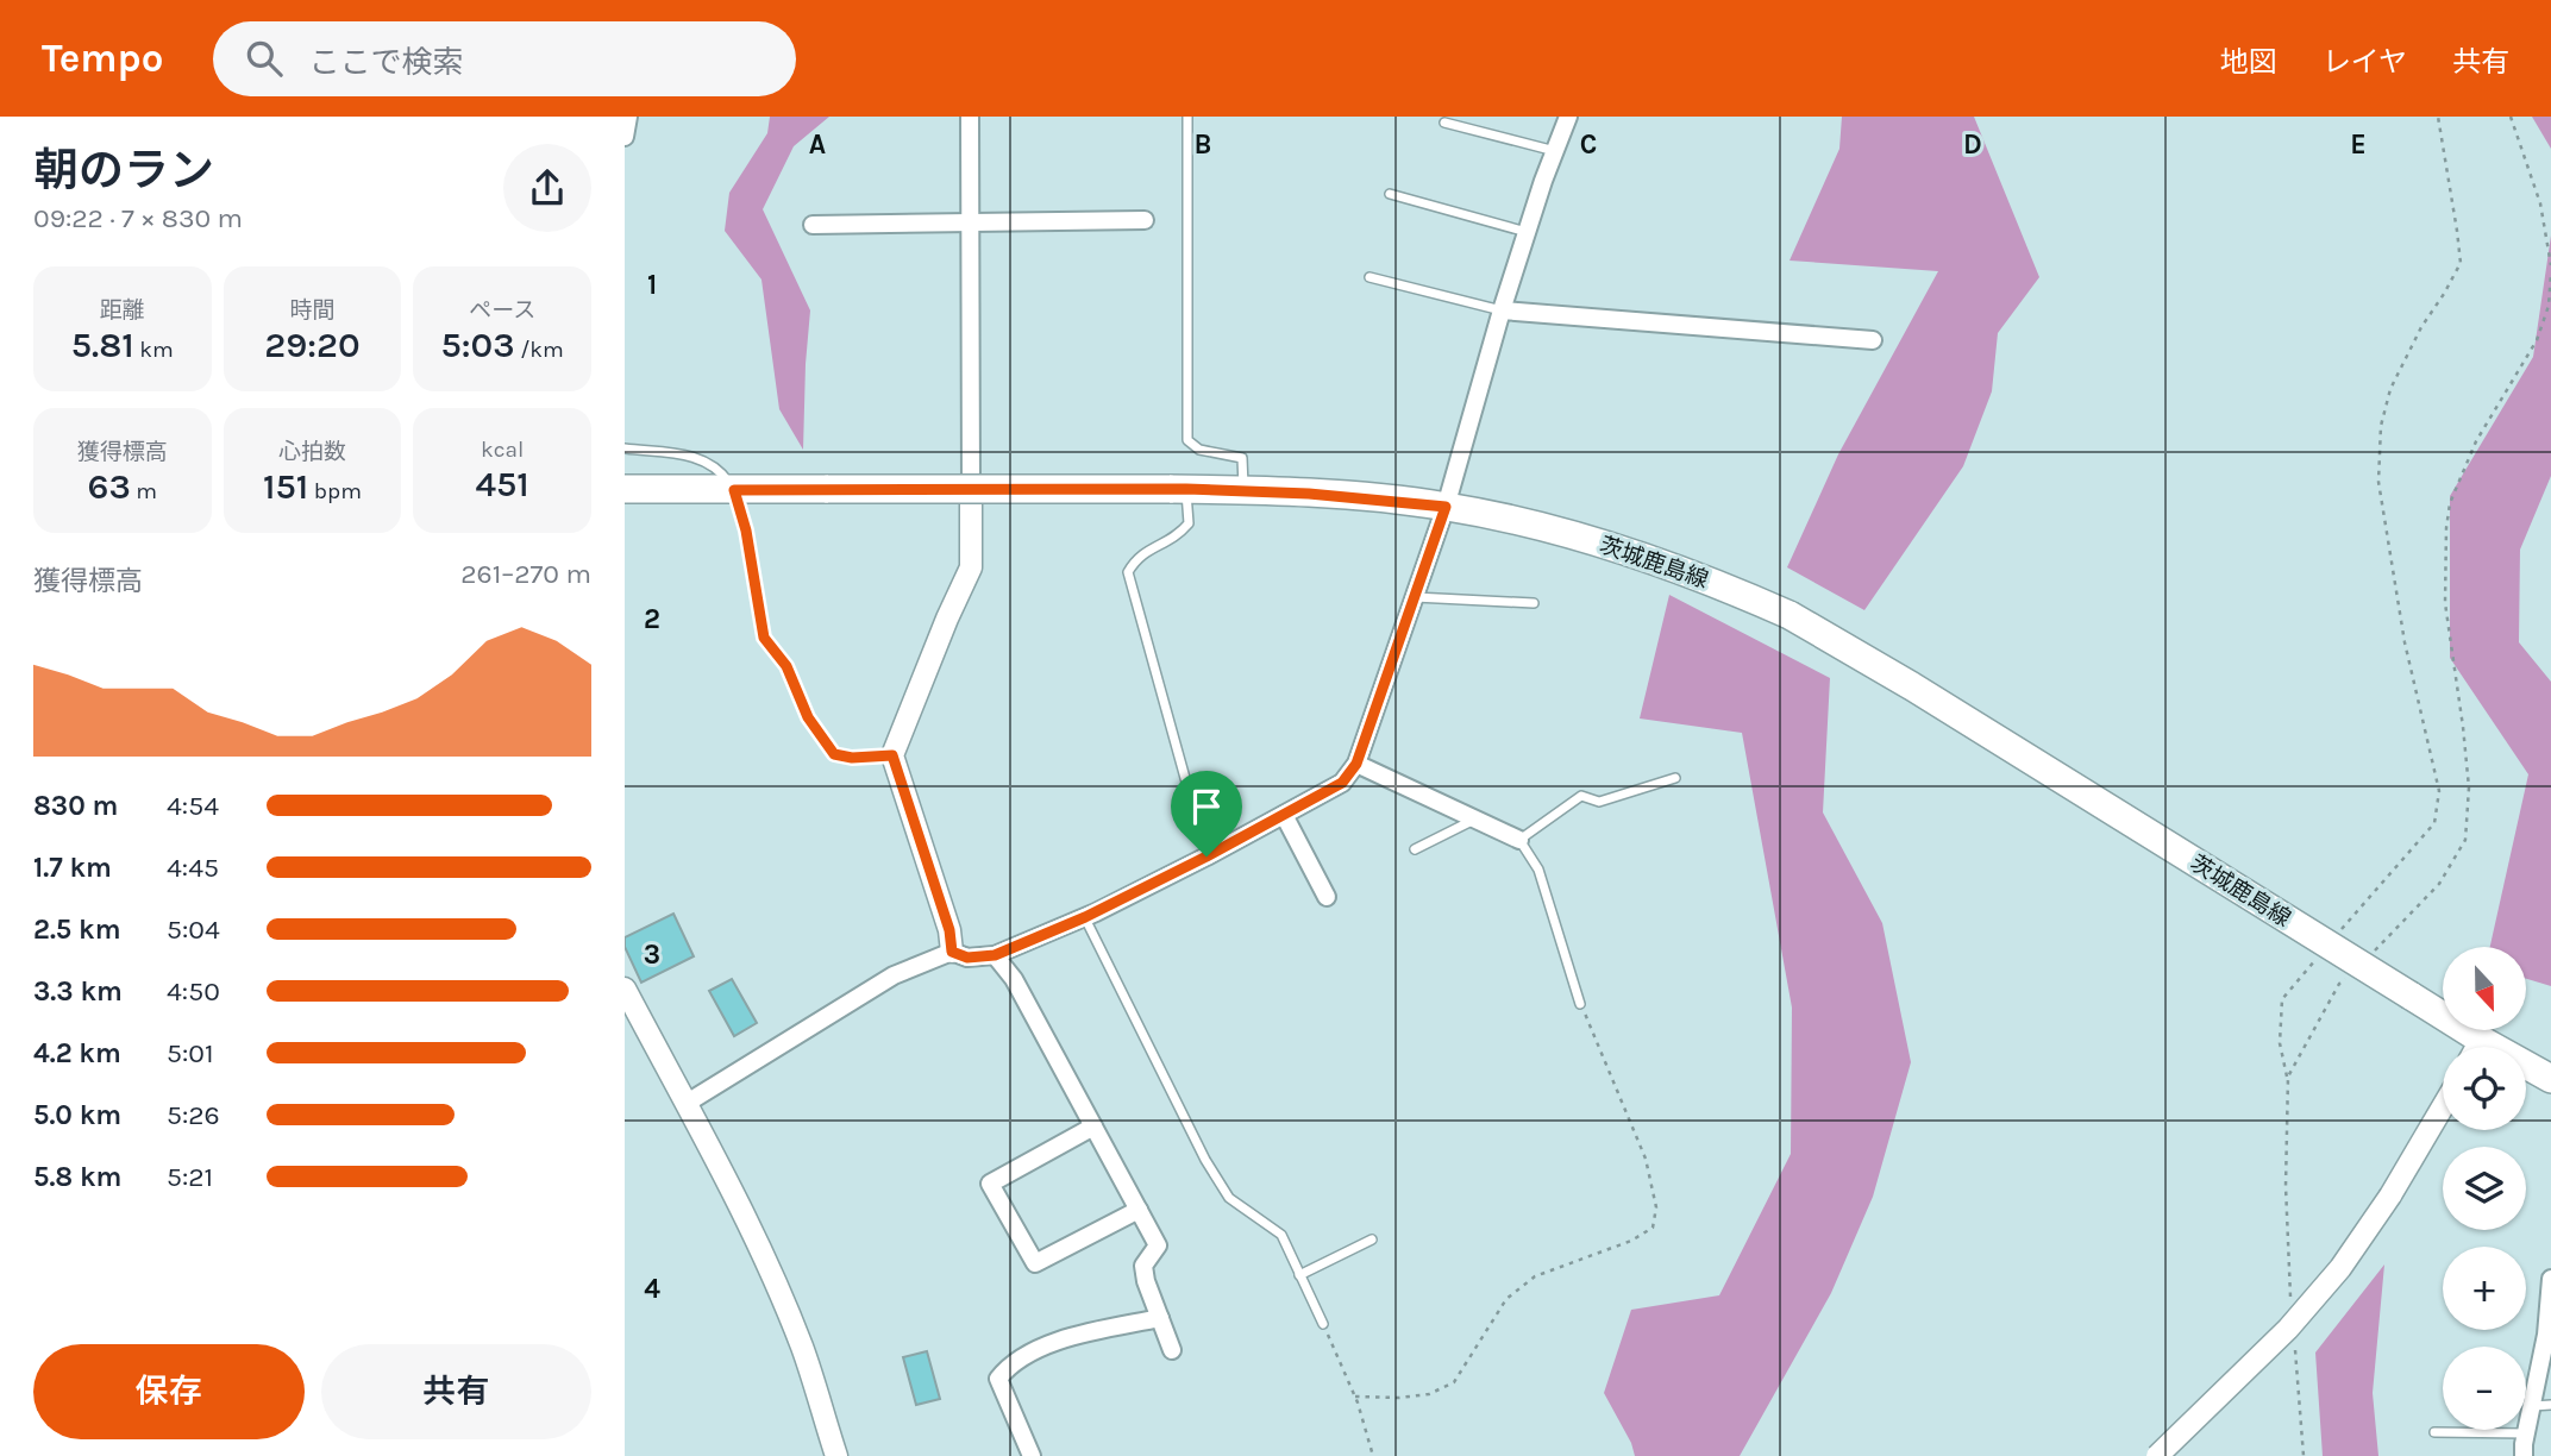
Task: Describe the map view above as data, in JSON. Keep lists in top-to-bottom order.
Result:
{
  "streets": {
    "main road": ["茨城鹿島線"]
  },
  "north": "bottom",
  "page": {
    "header": "Tempo",
    "search": "ここで検索",
    "nav": ["地図", "レイヤ", "共有"],
    "heading": ["朝のラン", "09:22 · 7 × 830 m"],
    "stats": [
      ["距離", "5.81 km"],
      ["時間", "29:20"],
      ["ペース", "5:03 /km"],
      ["獲得標高", "63 m"],
      ["心拍数", "151 bpm"],
      ["kcal", "451"]
    ],
    "chart": ["獲得標高", "261–270 m"],
    "list": [
      {
        "name": "830 m",
        "note": "4:54"
      },
      {
        "name": "1.7 km",
        "note": "4:45"
      },
      {
        "name": "2.5 km",
        "note": "5:04"
      },
      {
        "name": "3.3 km",
        "note": "4:50"
      },
      {
        "name": "4.2 km",
        "note": "5:01"
      },
      {
        "name": "5.0 km",
        "note": "5:26"
      },
      {
        "name": "5.8 km",
        "note": "5:21"
      }
    ],
    "map_buttons": ["+", "−"],
    "buttons": ["保存", "共有"]
  },
  "grid": {
    "columns": [
      "A",
      "B",
      "C",
      "D",
      "E"
    ],
    "rows": [
      "1",
      "2",
      "3",
      "4"
    ]
  }
}
